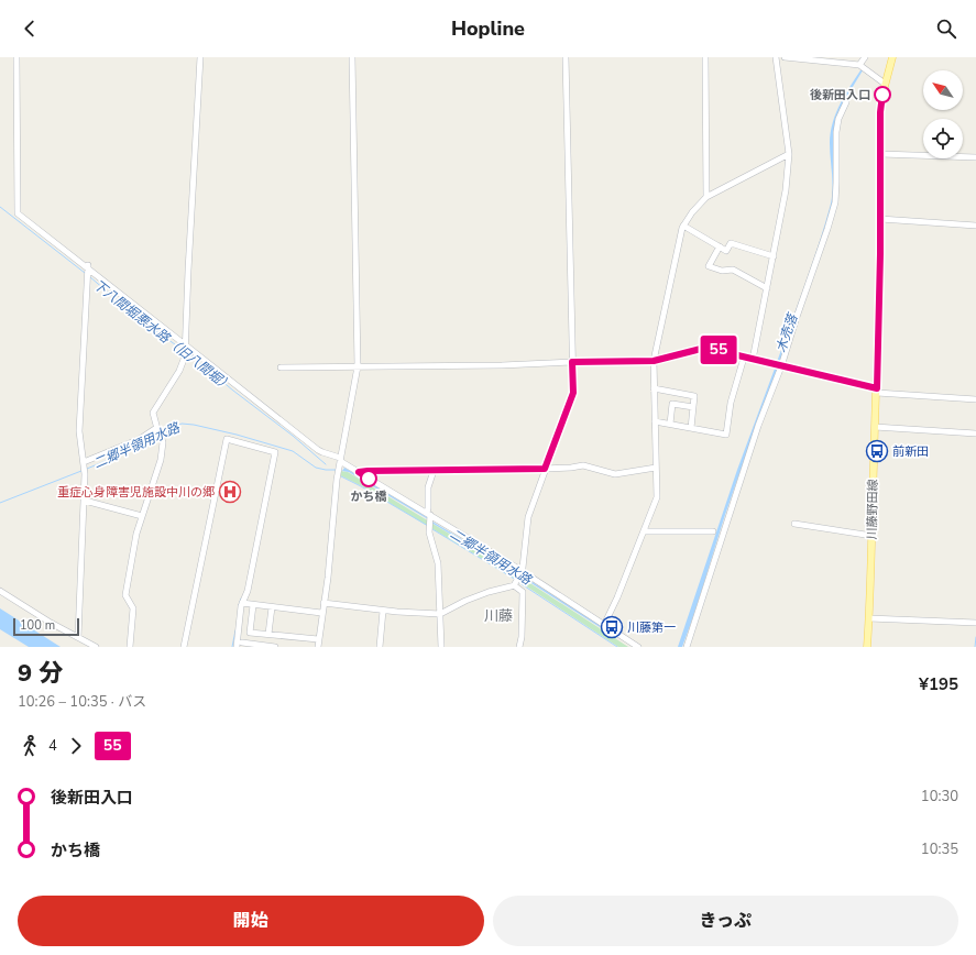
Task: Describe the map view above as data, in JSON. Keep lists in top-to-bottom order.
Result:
{
  "streets": {
    "main road": ["川藤野田線"]
  },
  "districts": ["川藤"],
  "water": ["木売落", "下八間堀悪水路（旧八間堀）", "二郷半領用水路"],
  "places": {
    "other": ["後新田入口", "かち橋"],
    "bus stop": ["前新田", "川藤第一"],
    "hospital": ["重症心身障害児施設中川の郷"]
  },
  "lines": ["bus line 55"],
  "scale_bar": "100 m",
  "north": "top left",
  "page": {
    "header": "Hopline",
    "on_map": "55",
    "scale": "100 m",
    "heading": ["9 分", "10:26 – 10:35 · バス", "¥195"],
    "legs": ["4", "55"],
    "list": [
      {
        "name": "後新田入口",
        "value": "10:30"
      },
      {
        "name": "かち橋",
        "value": "10:35"
      }
    ],
    "buttons": ["開始", "きっぷ"]
  }
}
